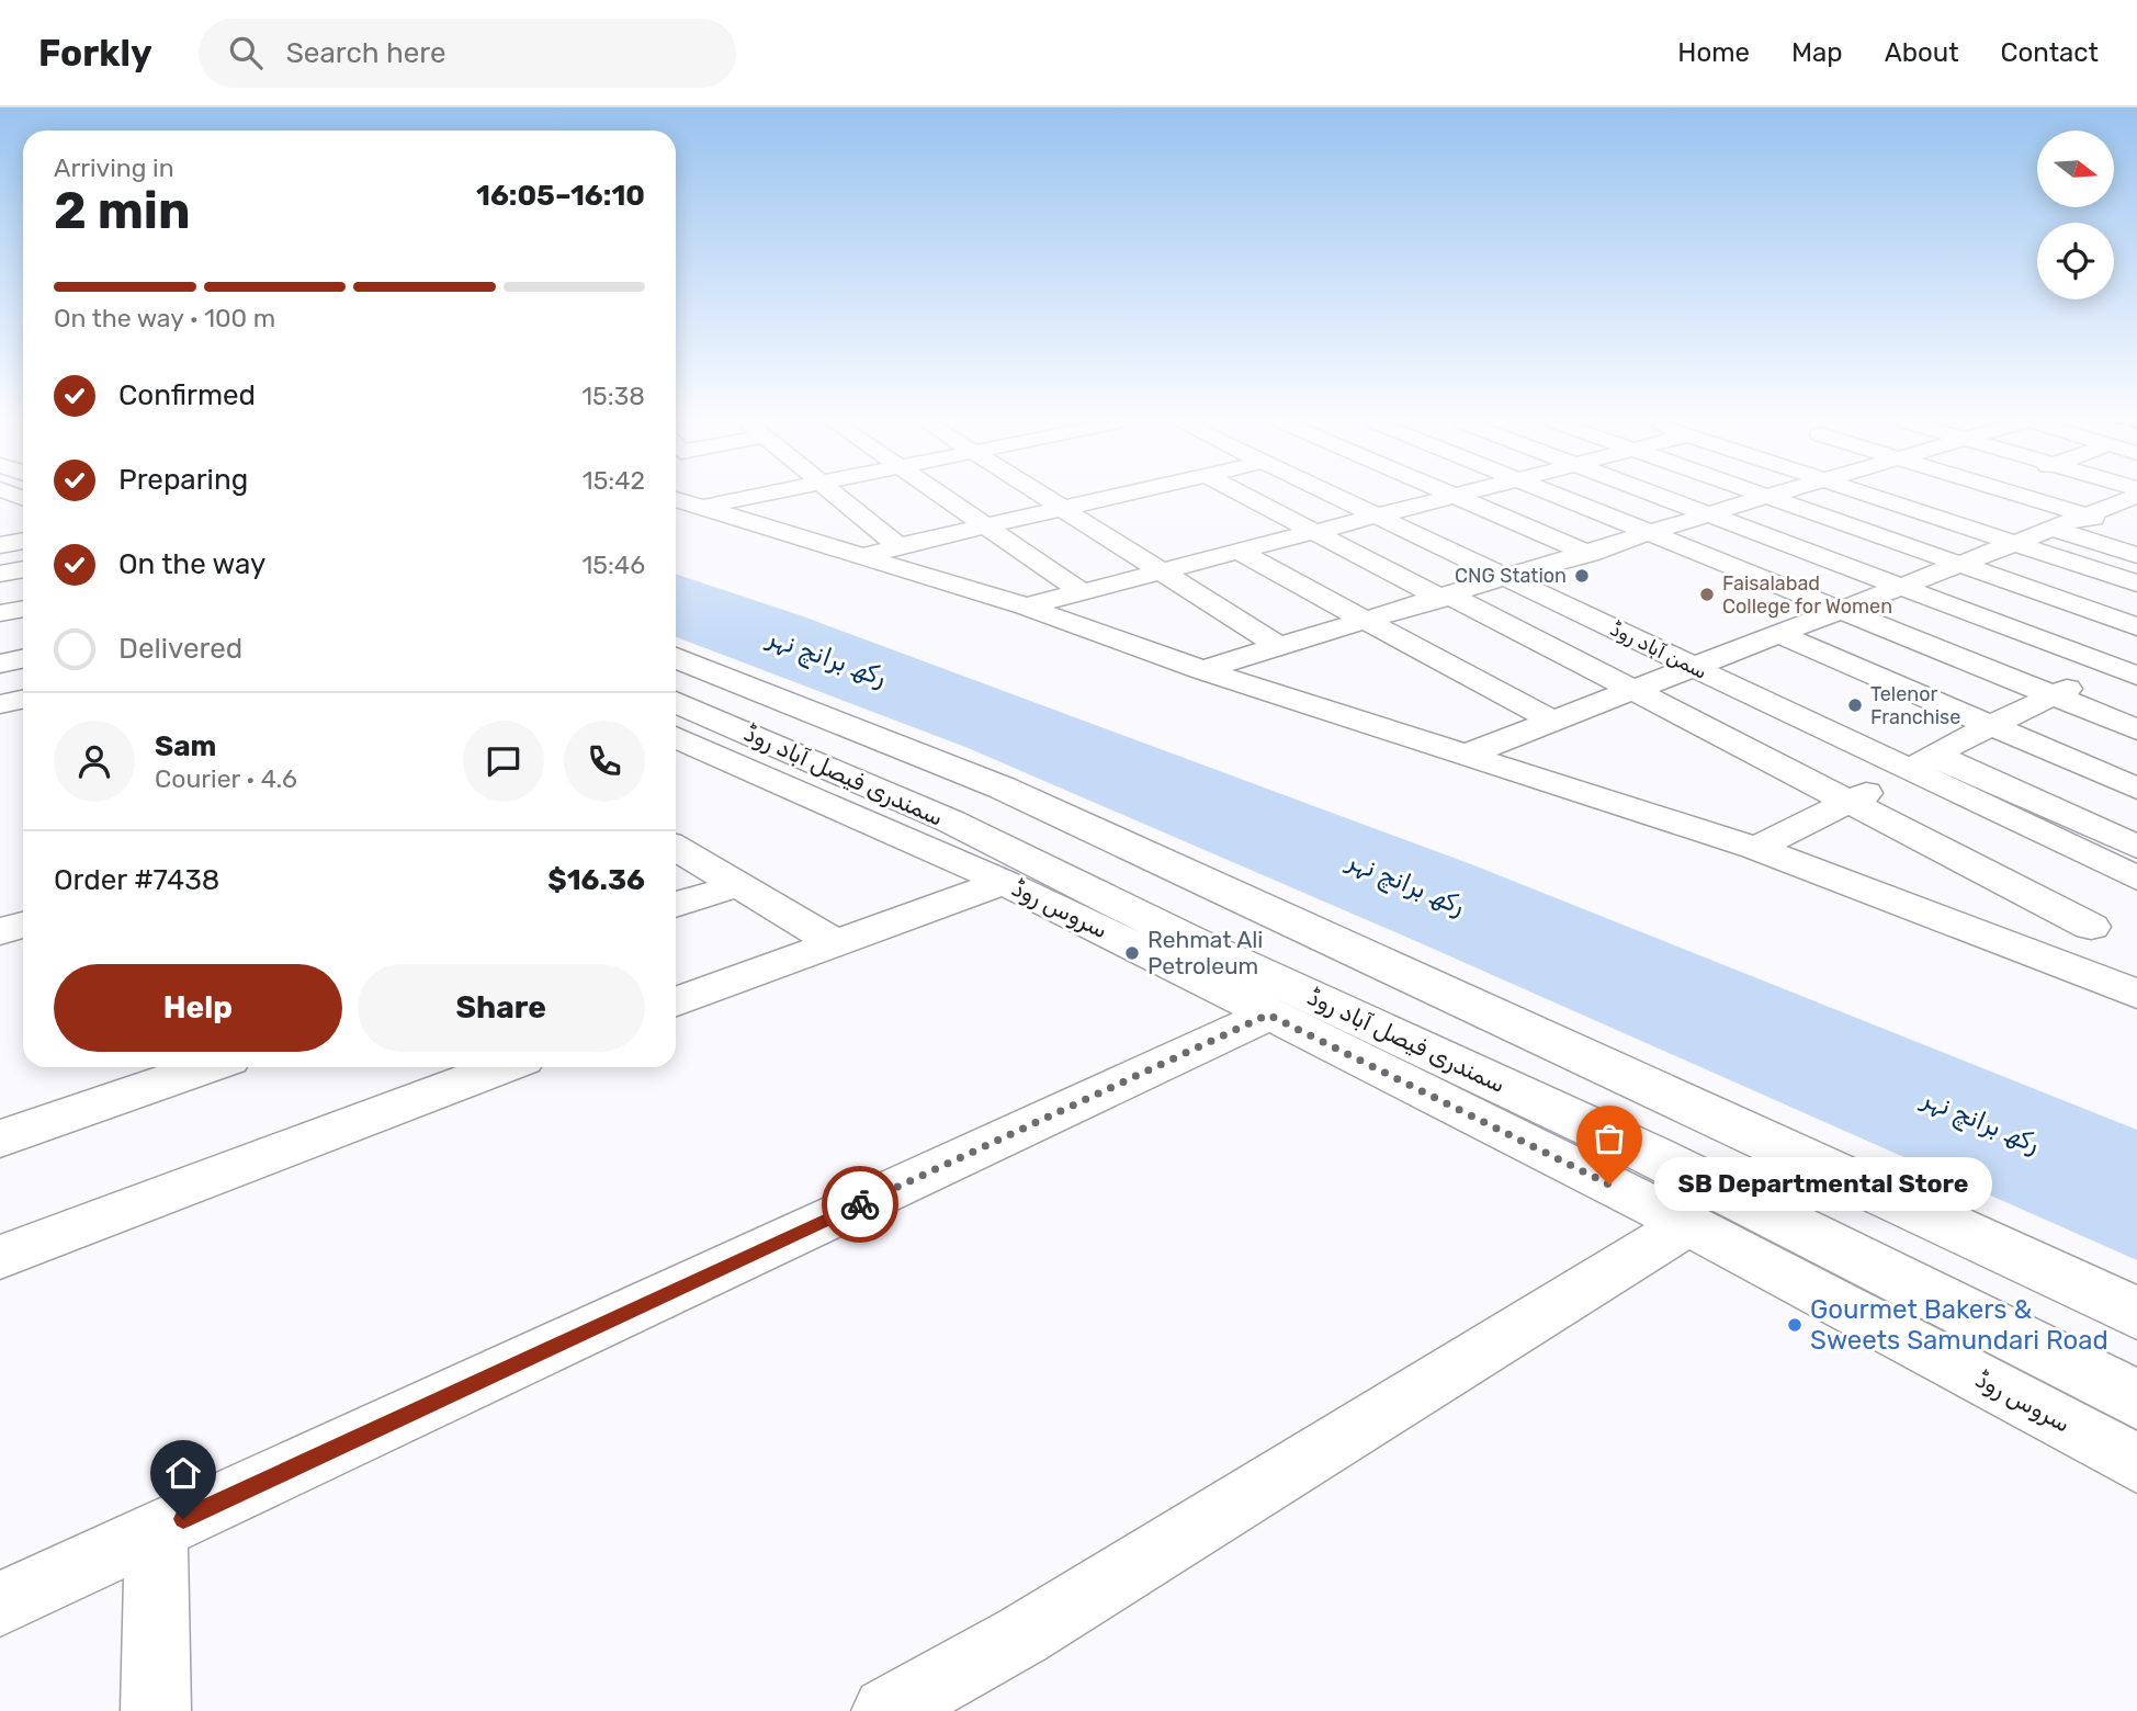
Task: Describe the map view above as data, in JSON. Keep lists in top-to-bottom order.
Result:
{
  "streets": {
    "main road": ["سمندری فیصل آباد روڈ"],
    "street": ["سمن آباد روڈ", "سروس روڈ"]
  },
  "crossings": [
    ["سمندری فیصل آباد روڈ", "سروس روڈ"]
  ],
  "water": ["رکھ برانچ نہر"],
  "places": [
    "CNG Station",
    "Faisalabad College for Women",
    "Telenor Franchise",
    "Rehmat Ali Petroleum",
    "SB Departmental Store",
    "Gourmet Bakers & Sweets Samundari Road"
  ],
  "north": "right",
  "page": {
    "header": "Forkly",
    "search": "Search here",
    "nav": [
      "Home",
      "Map",
      "About",
      "Contact"
    ],
    "heading": ["2 min", "Arriving in", "16:05–16:10"],
    "panel": [
      "Sam",
      "Courier · 4.6",
      "Order #7438",
      "$16.36"
    ],
    "bar": "On the way · 100 m",
    "list": [
      ["Confirmed", "15:38"],
      ["Preparing", "15:42"],
      ["On the way", "15:46"],
      "Delivered"
    ],
    "buttons": ["Help", "Share"],
    "bubble": "SB Departmental Store"
  }
}
